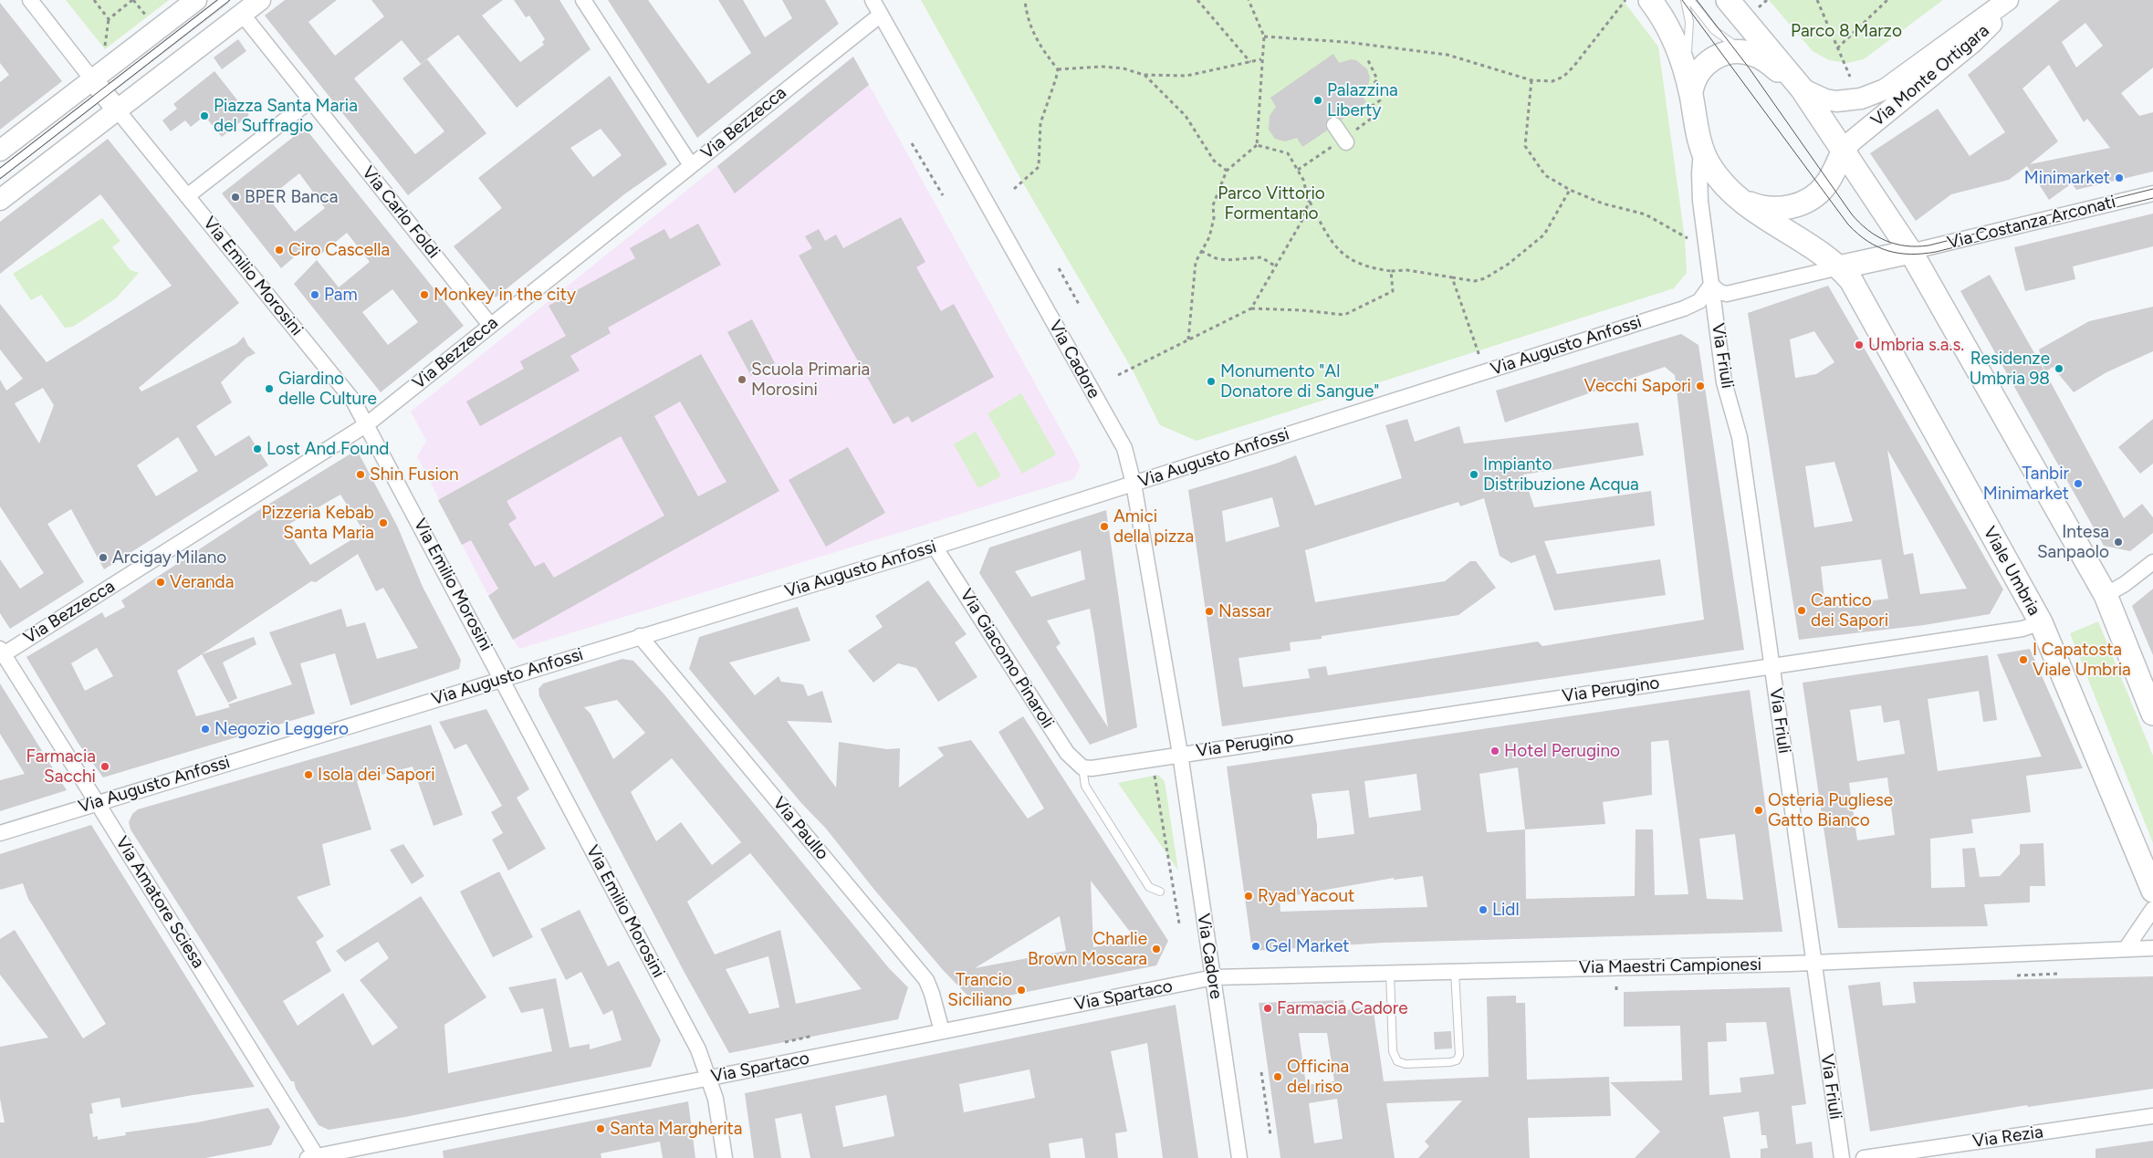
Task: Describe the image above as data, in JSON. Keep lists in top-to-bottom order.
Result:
{
  "streets": {
    "main road": ["Via Monte Ortigara", "Viale Umbria"],
    "street": [
      "Via Bezzecca",
      "Via Carlo Foldi",
      "Via Costanza Arconati",
      "Via Emilio Morosini",
      "Via Augusto Anfossi",
      "Via Friuli",
      "Via Cadore",
      "Via Giacomo Pinaroli",
      "Via Perugino",
      "Via Paullo",
      "Via Amatore Sciesa",
      "Via Maestri Campionesi",
      "Via Spartaco",
      "Via Rezia"
    ]
  },
  "crossings": [
    ["Via Monte Ortigara", "Via Friuli"],
    ["Via Monte Ortigara", "Viale Umbria"],
    ["Via Bezzecca", "Via Carlo Foldi"],
    ["Via Bezzecca", "Via Emilio Morosini"],
    ["Via Bezzecca", "Via Cadore"],
    ["Via Bezzecca", "Via Amatore Sciesa"],
    ["Via Emilio Morosini", "Via Augusto Anfossi"],
    ["Via Emilio Morosini", "Via Spartaco"],
    ["Via Augusto Anfossi", "Via Friuli"],
    ["Via Augusto Anfossi", "Via Cadore"],
    ["Via Augusto Anfossi", "Via Giacomo Pinaroli"],
    ["Via Augusto Anfossi", "Via Paullo"],
    ["Via Augusto Anfossi", "Via Amatore Sciesa"],
    ["Via Friuli", "Viale Umbria"],
    ["Via Friuli", "Via Perugino"],
    ["Via Friuli", "Via Maestri Campionesi"],
    ["Via Cadore", "Via Perugino"],
    ["Via Cadore", "Via Maestri Campionesi"],
    ["Via Cadore", "Via Spartaco"],
    ["Viale Umbria", "Via Perugino"],
    ["Via Paullo", "Via Spartaco"],
    ["Via Amatore Sciesa", "Via Spartaco"],
    ["Via Maestri Campionesi", "Via Spartaco"]
  ],
  "parks": ["Parco 8 Marzo", "Parco Vittorio Formentano"],
  "places": [
    "Palazzina Liberty",
    "Piazza Santa Maria del Suffragio",
    "Minimarket",
    "BPER Banca",
    "Ciro Cascella",
    "Pam",
    "Monkey in the city",
    "Umbria s.a.s.",
    "Residenze Umbria 98",
    "Scuola Primaria Morosini",
    "Monumento \"Al Donatore di Sangue\"",
    "Vecchi Sapori",
    "Giardino delle Culture",
    "Lost And Found",
    "Shin Fusion",
    "Impianto Distribuzione Acqua",
    "Tanbir Minimarket",
    "Pizzeria Kebab Santa Maria",
    "Amici della pizza",
    "Intesa Sanpaolo",
    "Arcigay Milano",
    "Veranda",
    "Cantico dei Sapori",
    "Nassar",
    "I Capatosta Viale Umbria",
    "Negozio Leggero",
    "Hotel Perugino",
    "Farmacia Sacchi",
    "Isola dei Sapori",
    "Osteria Pugliese Gatto Bianco",
    "Ryad Yacout",
    "Lidl",
    "Gel Market",
    "Charlie Brown Moscara",
    "Trancio Siciliano",
    "Farmacia Cadore",
    "Officina del riso",
    "Santa Margherita"
  ]
}
